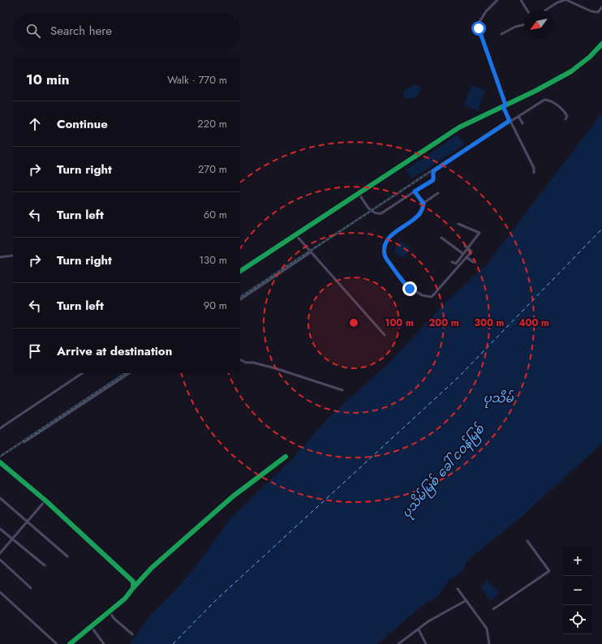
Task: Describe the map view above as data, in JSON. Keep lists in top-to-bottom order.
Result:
{
  "water": ["ပုသိမ်", "ပုသိမ်မြစ် ခေါ် ငဝန်မြစ်"],
  "north": "bottom left",
  "page": {
    "search": "Search here",
    "heading": ["10 min", "Walk · 770 m"],
    "list": [
      ["Continue", "220 m"],
      ["Turn right", "270 m"],
      ["Turn left", "60 m"],
      ["Turn right", "130 m"],
      ["Turn left", "90 m"],
      "Arrive at destination"
    ],
    "map_buttons": ["+", "−"]
  },
  "rings": [
    "100 m",
    "200 m",
    "300 m",
    "400 m"
  ]
}
